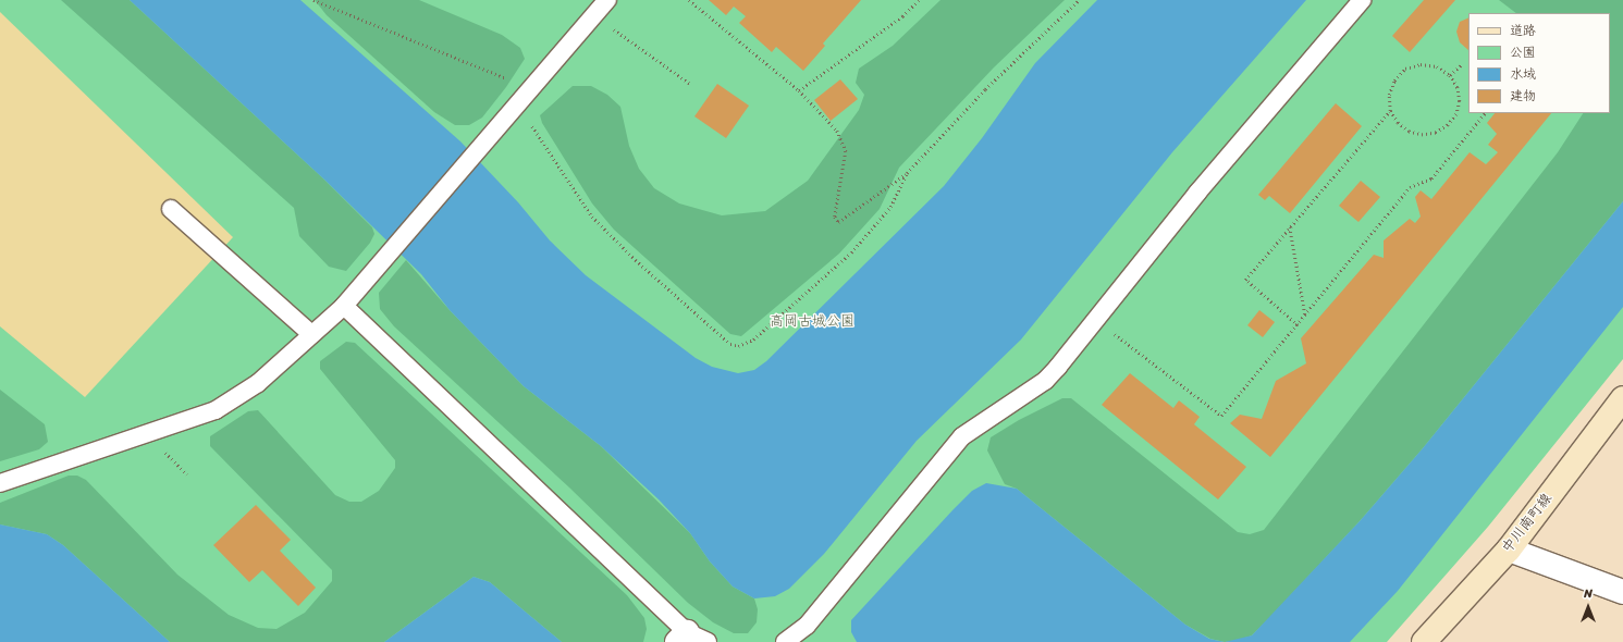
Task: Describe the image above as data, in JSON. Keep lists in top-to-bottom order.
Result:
{
  "streets": {
    "main road": ["中川南町線"]
  },
  "parks": ["高岡古城公園"],
  "legend": [
    "道路",
    "公園",
    "水域",
    "建物"
  ],
  "north": "top"
}
